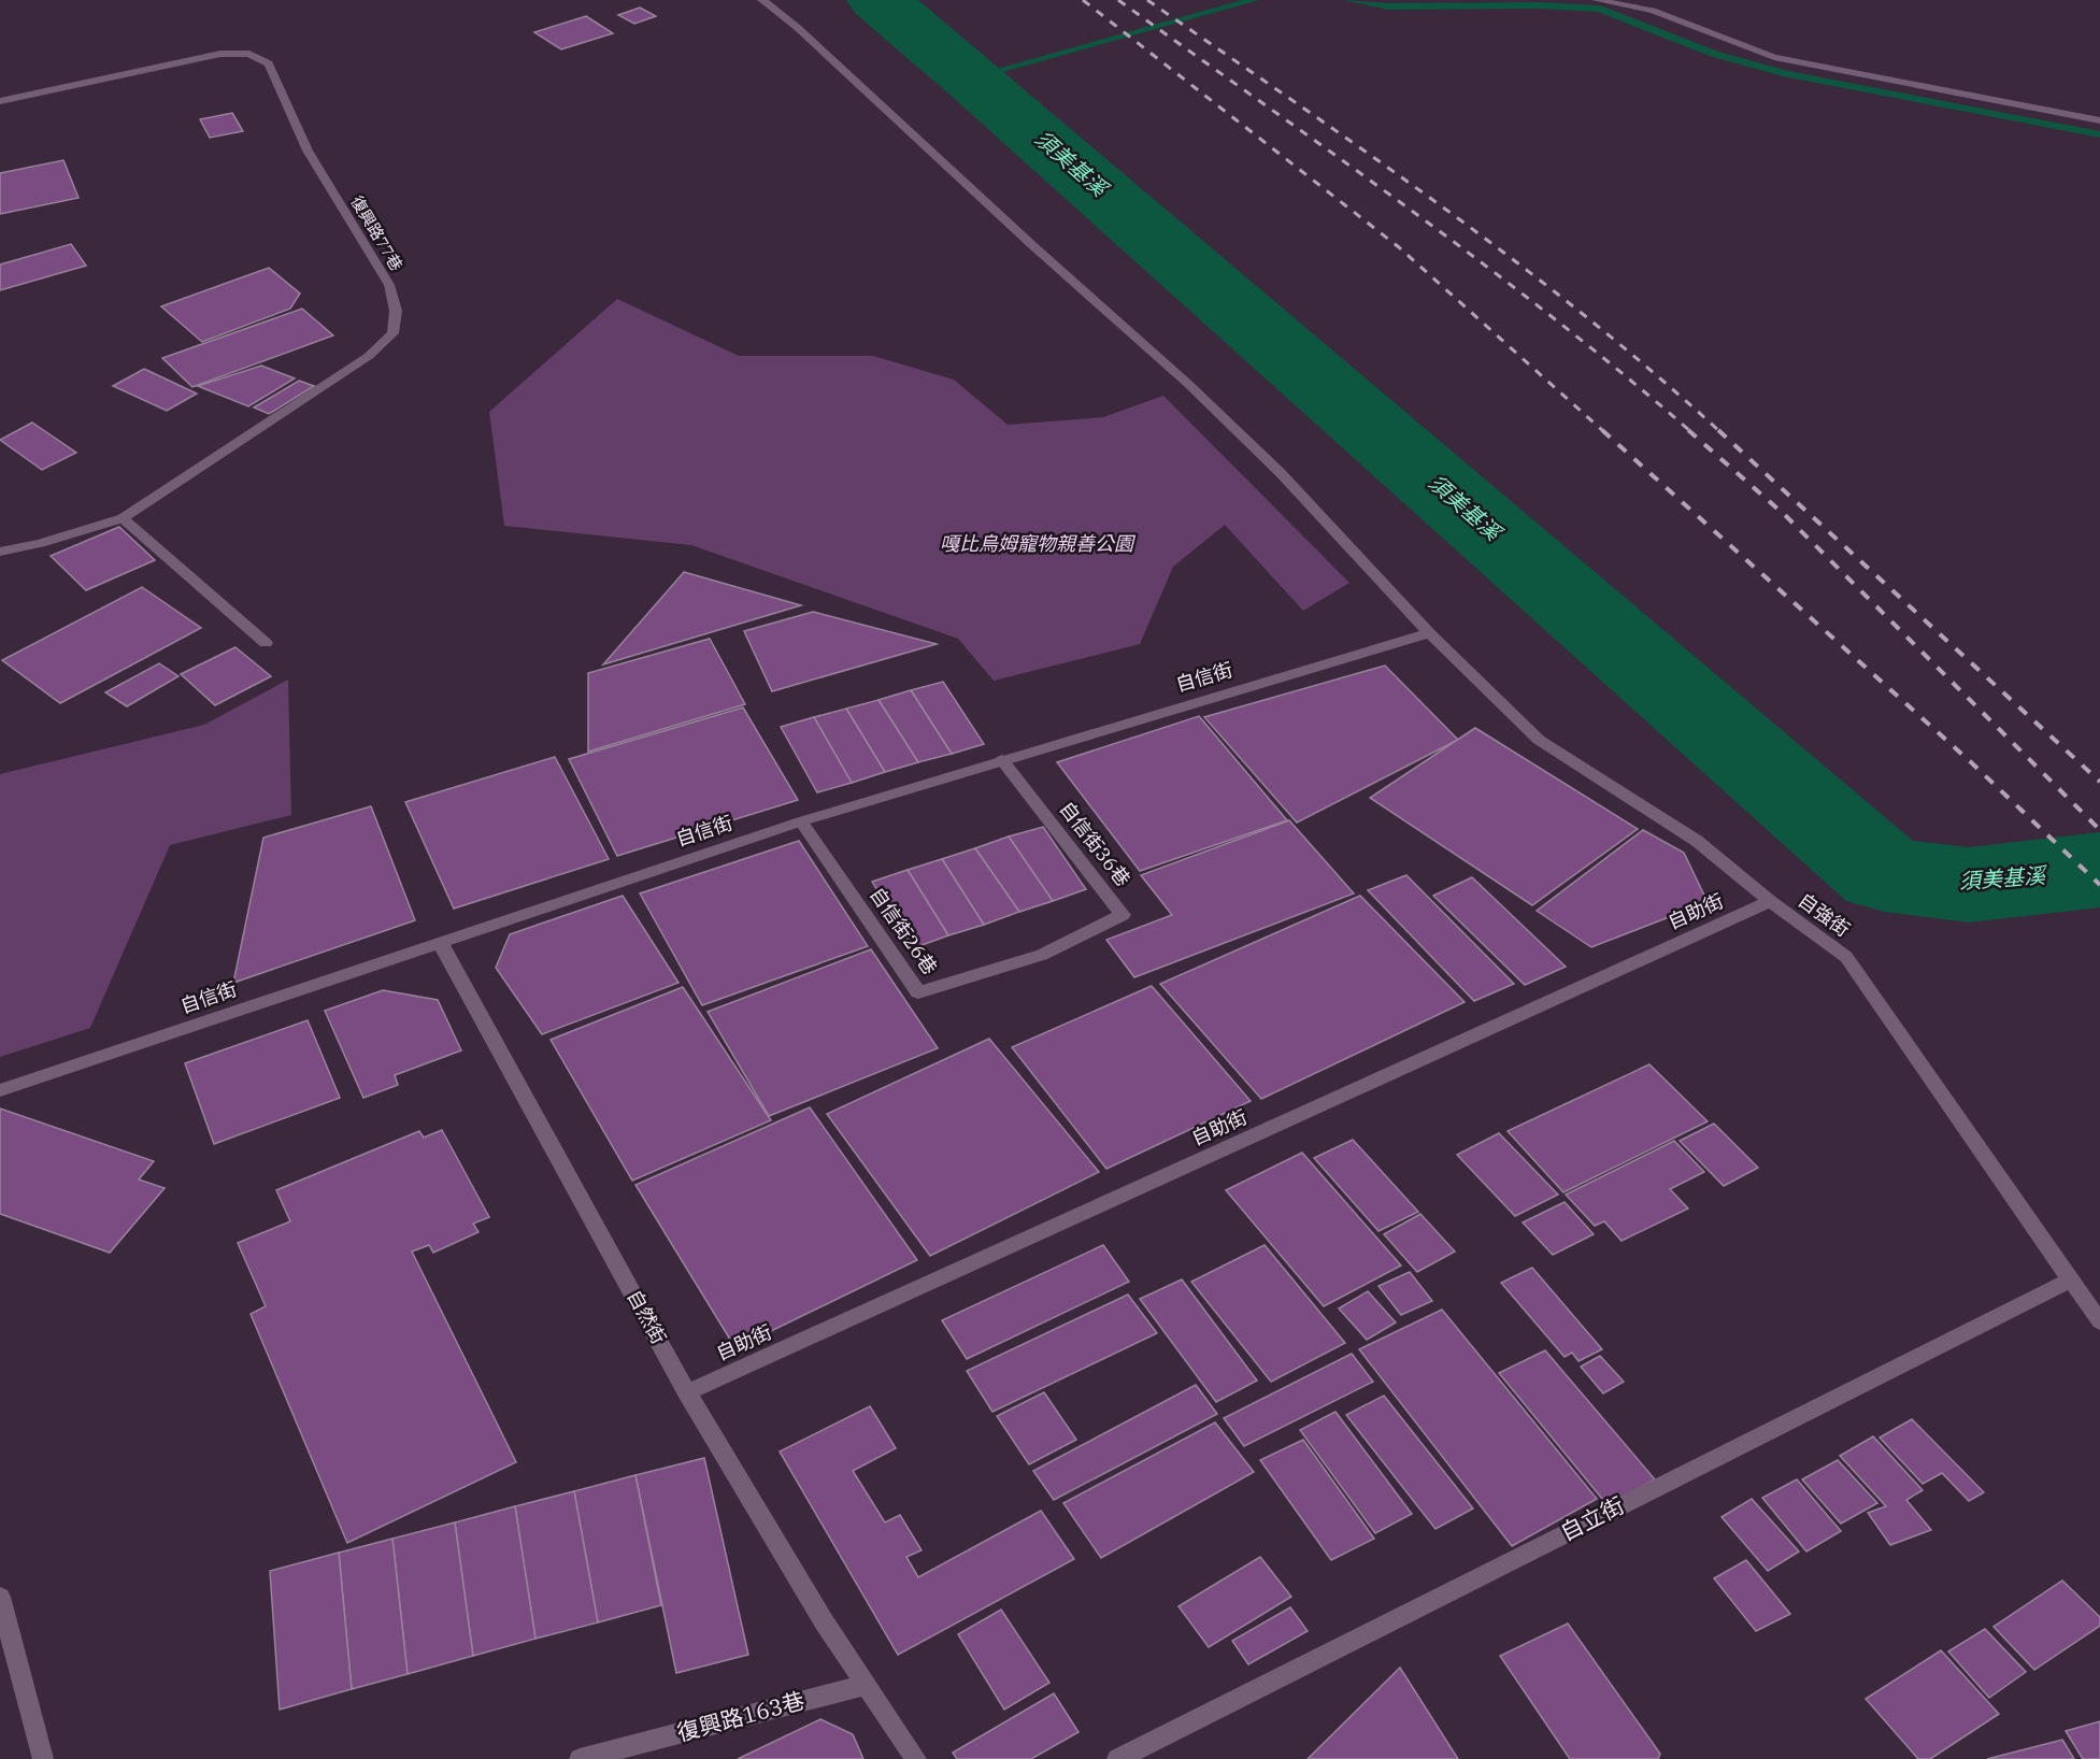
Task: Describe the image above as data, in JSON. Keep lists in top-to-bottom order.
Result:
{
  "streets": {
    "street": [
      "復興路77巷",
      "自信街",
      "自信街36巷",
      "自助街",
      "自強街",
      "自信街26巷",
      "自然街",
      "自立街",
      "復興路163巷"
    ]
  },
  "crossings": [
    ["自信街", "自信街36巷"],
    ["自信街", "自強街"],
    ["自信街", "自信街26巷"],
    ["自信街", "自然街"],
    ["自信街36巷", "自信街26巷"],
    ["自助街", "自強街"],
    ["自助街", "自然街"],
    ["自強街", "自立街"],
    ["自然街", "復興路163巷"]
  ],
  "water": ["須美基溪"],
  "parks": ["嘎比烏姆寵物親善公園"]
}
